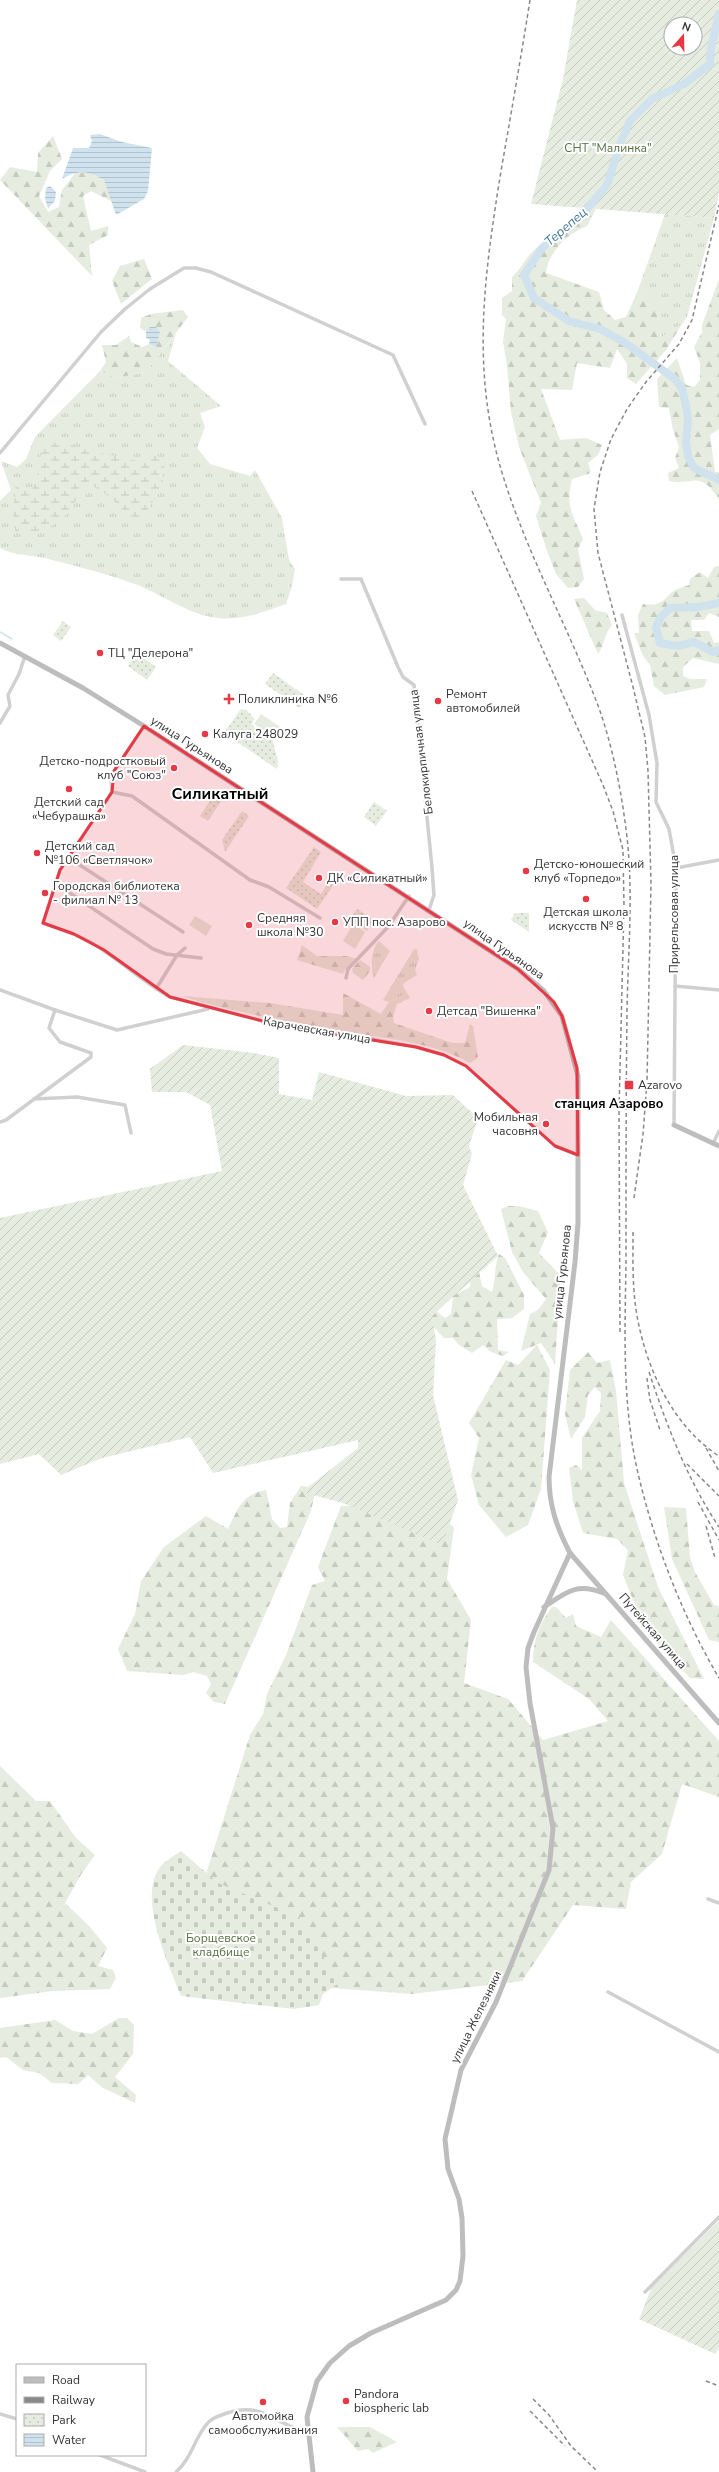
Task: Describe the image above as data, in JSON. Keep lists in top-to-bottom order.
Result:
{
  "streets": {
    "street": [
      "улица Гурьянова",
      "Белокирпичная улица",
      "Прирельсовая улица",
      "Карачевская улица",
      "Путейская улица",
      "улица Железняки"
    ]
  },
  "crossings": [
    ["улица Гурьянова", "Белокирпичная улица"],
    ["улица Гурьянова", "Карачевская улица"],
    ["улица Гурьянова", "Путейская улица"],
    ["улица Гурьянова", "улица Железняки"],
    ["Путейская улица", "улица Железняки"]
  ],
  "districts": ["Силикатный", "станция Азарово"],
  "water": ["Терепец"],
  "parks": ["СНТ \"Малинка\"", "Борщевское кладбище"],
  "places": {
    "other": [
      "ТЦ \"Делерона\"",
      "Ремонт автомобилей",
      "Калуга 248029",
      "Детско-подростковый клуб \"Союз\"",
      "Детский сад «Чебурашка»",
      "Детский сад №106 «Светлячок»",
      "Детско-юношеский клуб «Торпедо»",
      "ДК «Силикатный»",
      "Городская библиотека - филиал № 13",
      "Детская школа искусств № 8",
      "УПП пос. Азарово",
      "Средняя школа №30",
      "Детсад \"Вишенка\"",
      "Мобильная часовня",
      "Pandora biospheric lab",
      "Автомойка самообслуживания"
    ],
    "health": ["Поликлиника №6"],
    "transit": ["Azarovo"]
  },
  "legend": [
    "Road",
    "Railway",
    "Park",
    "Water"
  ],
  "north": "top"
}
